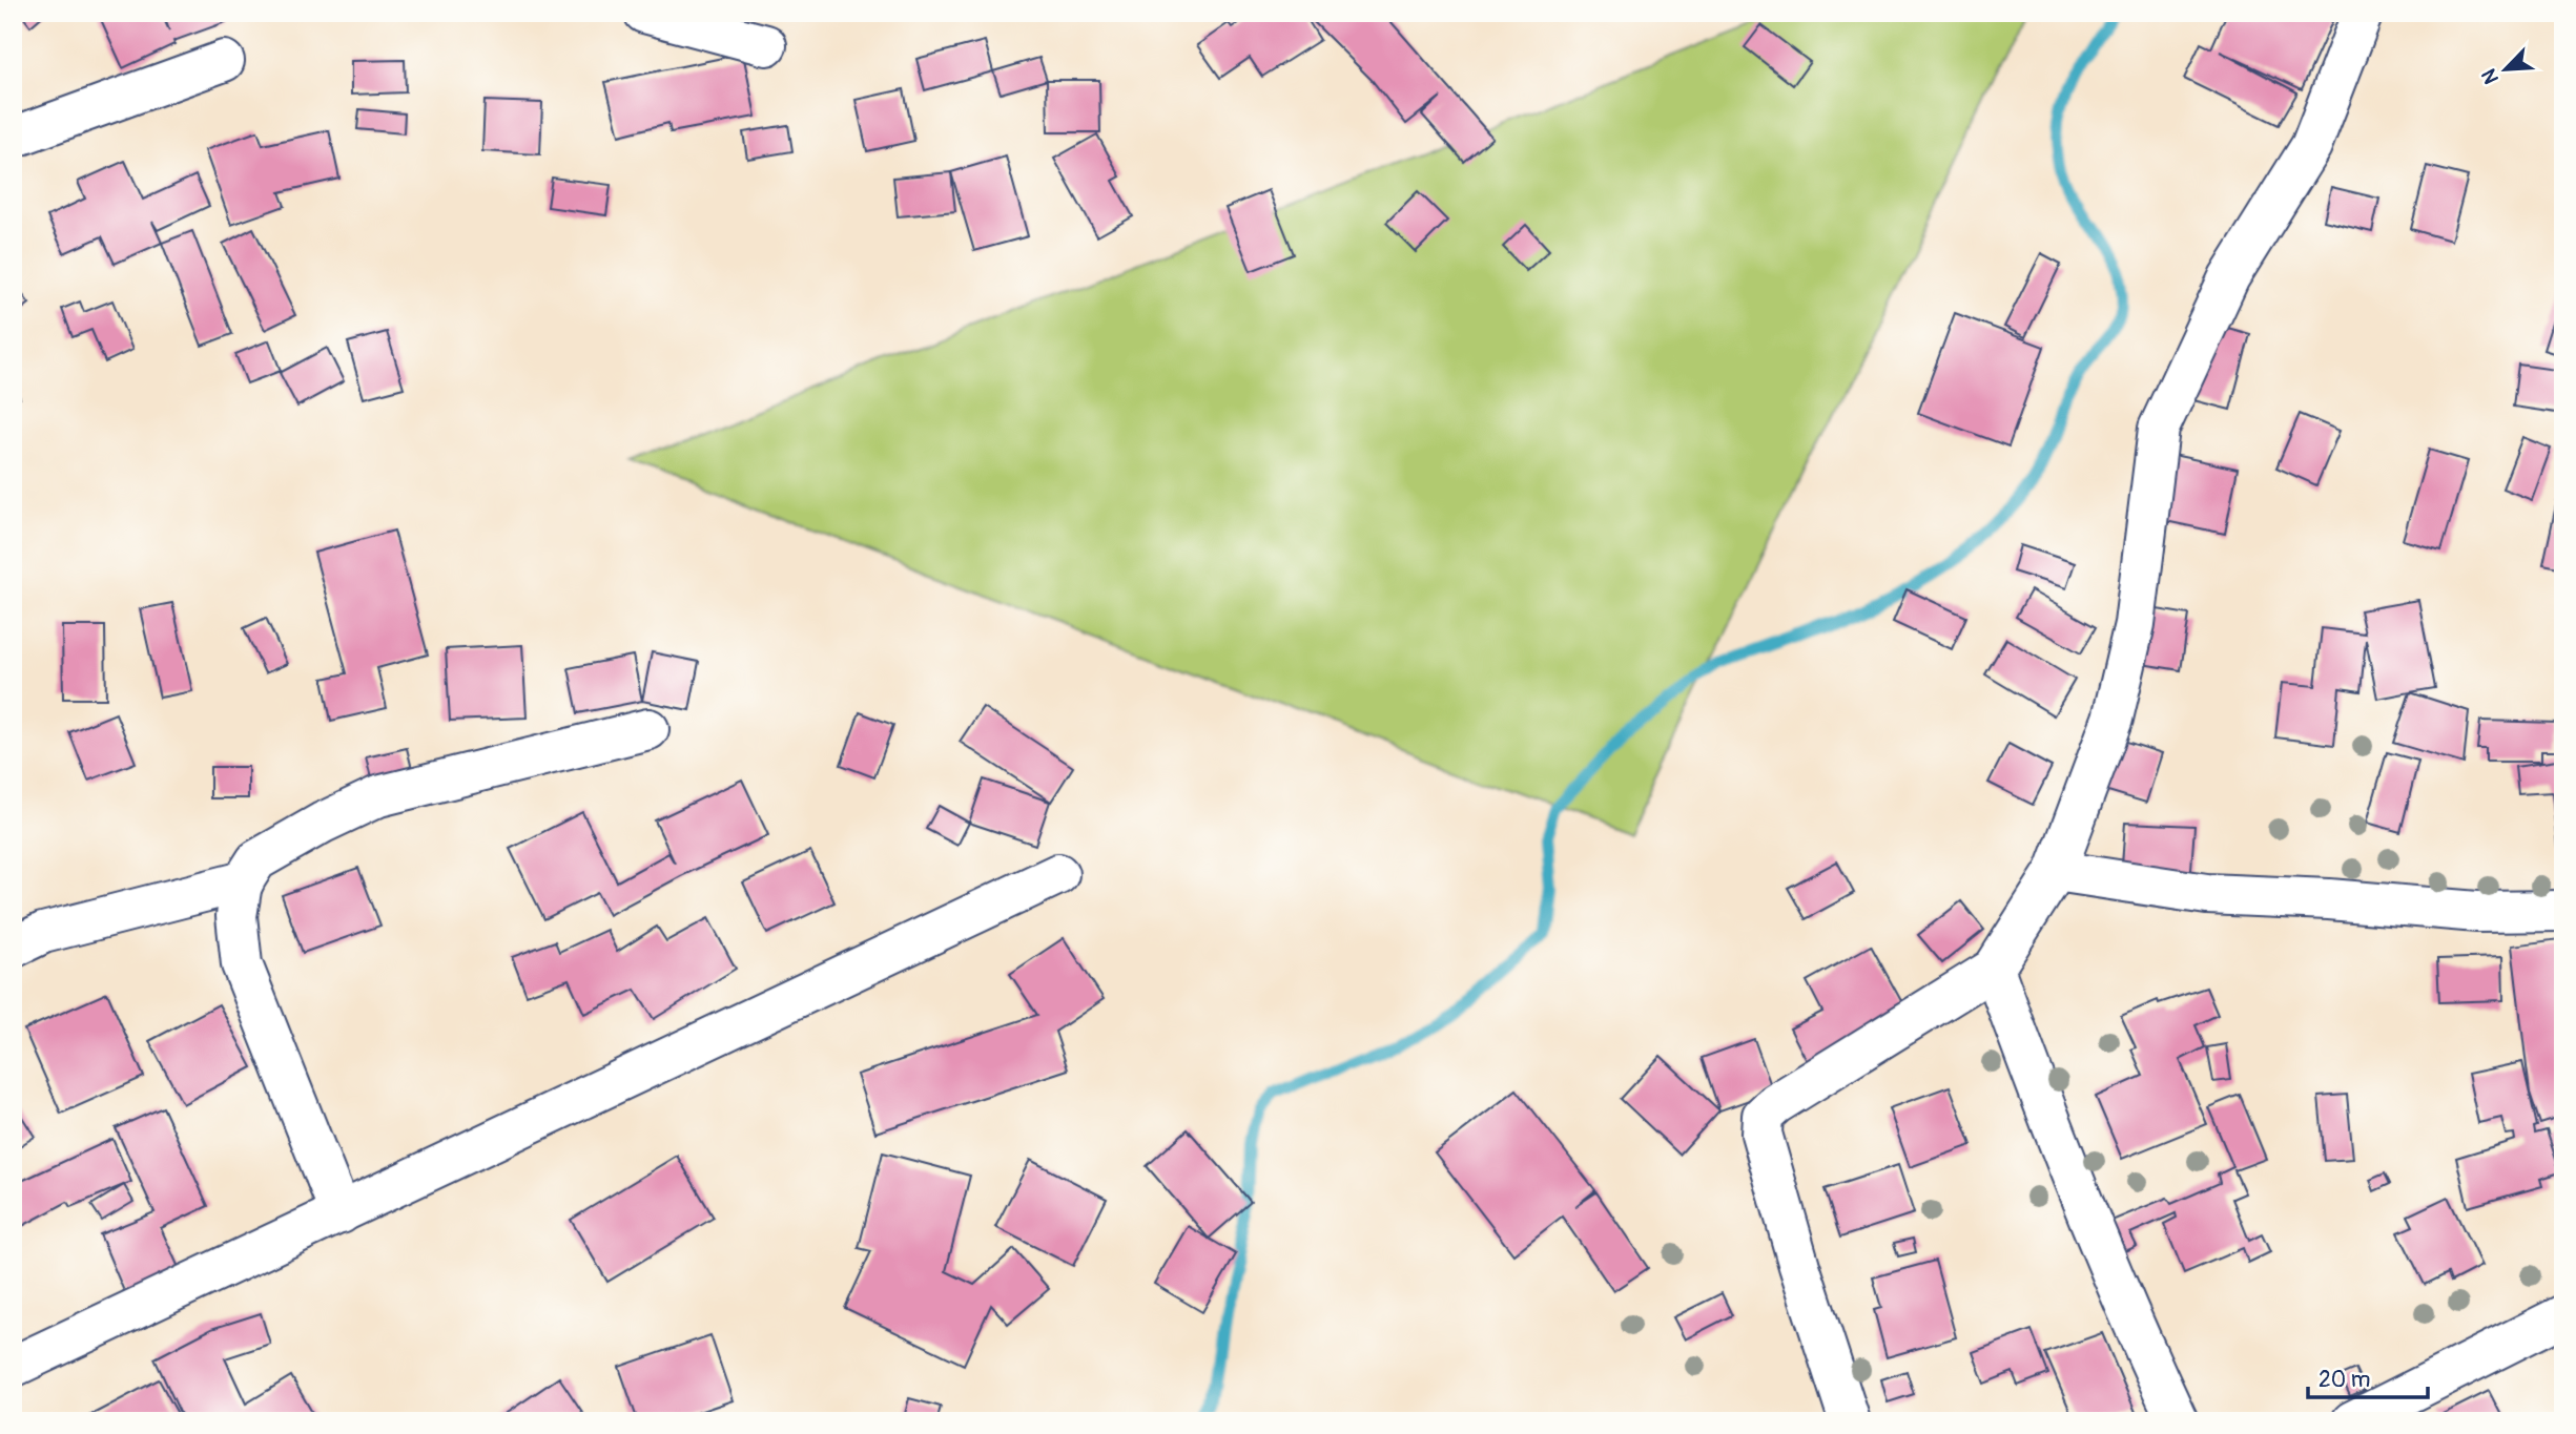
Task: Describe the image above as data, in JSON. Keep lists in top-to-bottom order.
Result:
{
  "scale_bar": "20 m",
  "north": "bottom left"
}
